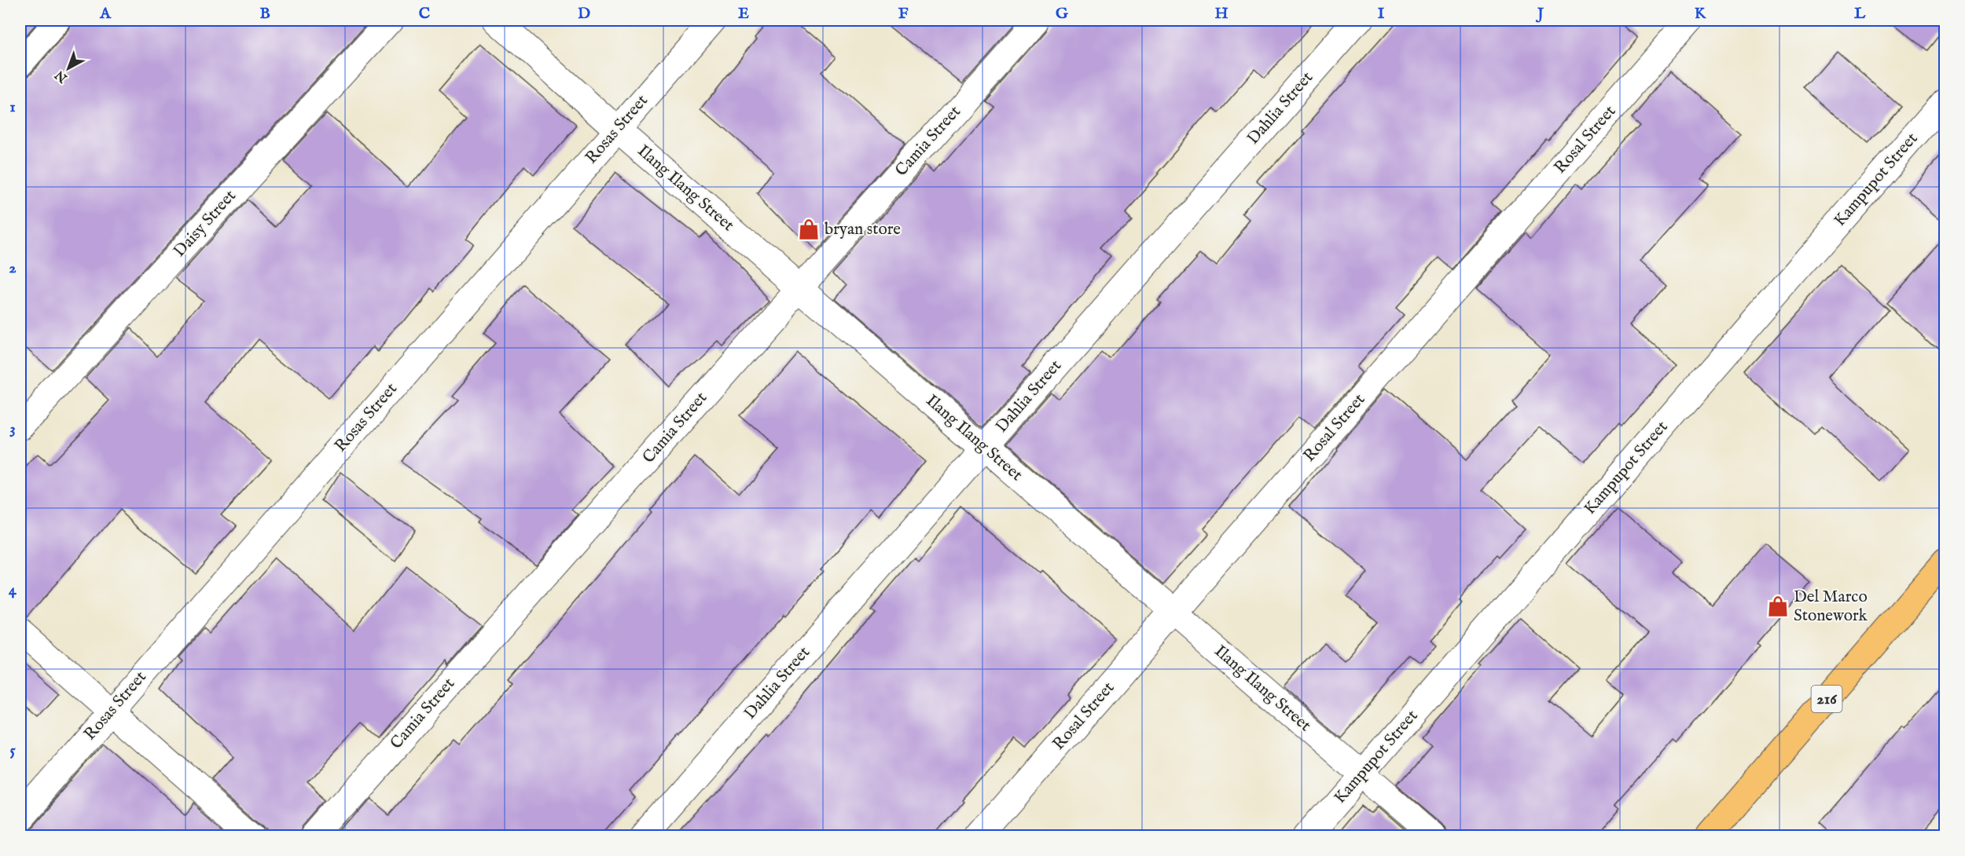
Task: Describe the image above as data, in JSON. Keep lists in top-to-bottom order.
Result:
{
  "streets": {
    "main road": ["216"],
    "street": [
      "Dahlia Street",
      "Rosas Street",
      "Rosal Street",
      "Camia Street",
      "Kampupot Street",
      "Ilang Ilang Street",
      "Daisy Street"
    ]
  },
  "crossings": [
    ["Dahlia Street", "Ilang Ilang Street"],
    ["Rosas Street", "Ilang Ilang Street"],
    ["Rosal Street", "Ilang Ilang Street"],
    ["Camia Street", "Ilang Ilang Street"],
    ["Kampupot Street", "Ilang Ilang Street"]
  ],
  "places": {
    "shop": ["bryan store", "Del Marco Stonework"]
  },
  "north": "bottom left",
  "grid": {
    "columns": [
      "A",
      "B",
      "C",
      "D",
      "E",
      "F",
      "G",
      "H",
      "I",
      "J",
      "K",
      "L"
    ],
    "rows": [
      "1",
      "2",
      "3",
      "4",
      "5"
    ]
  }
}
